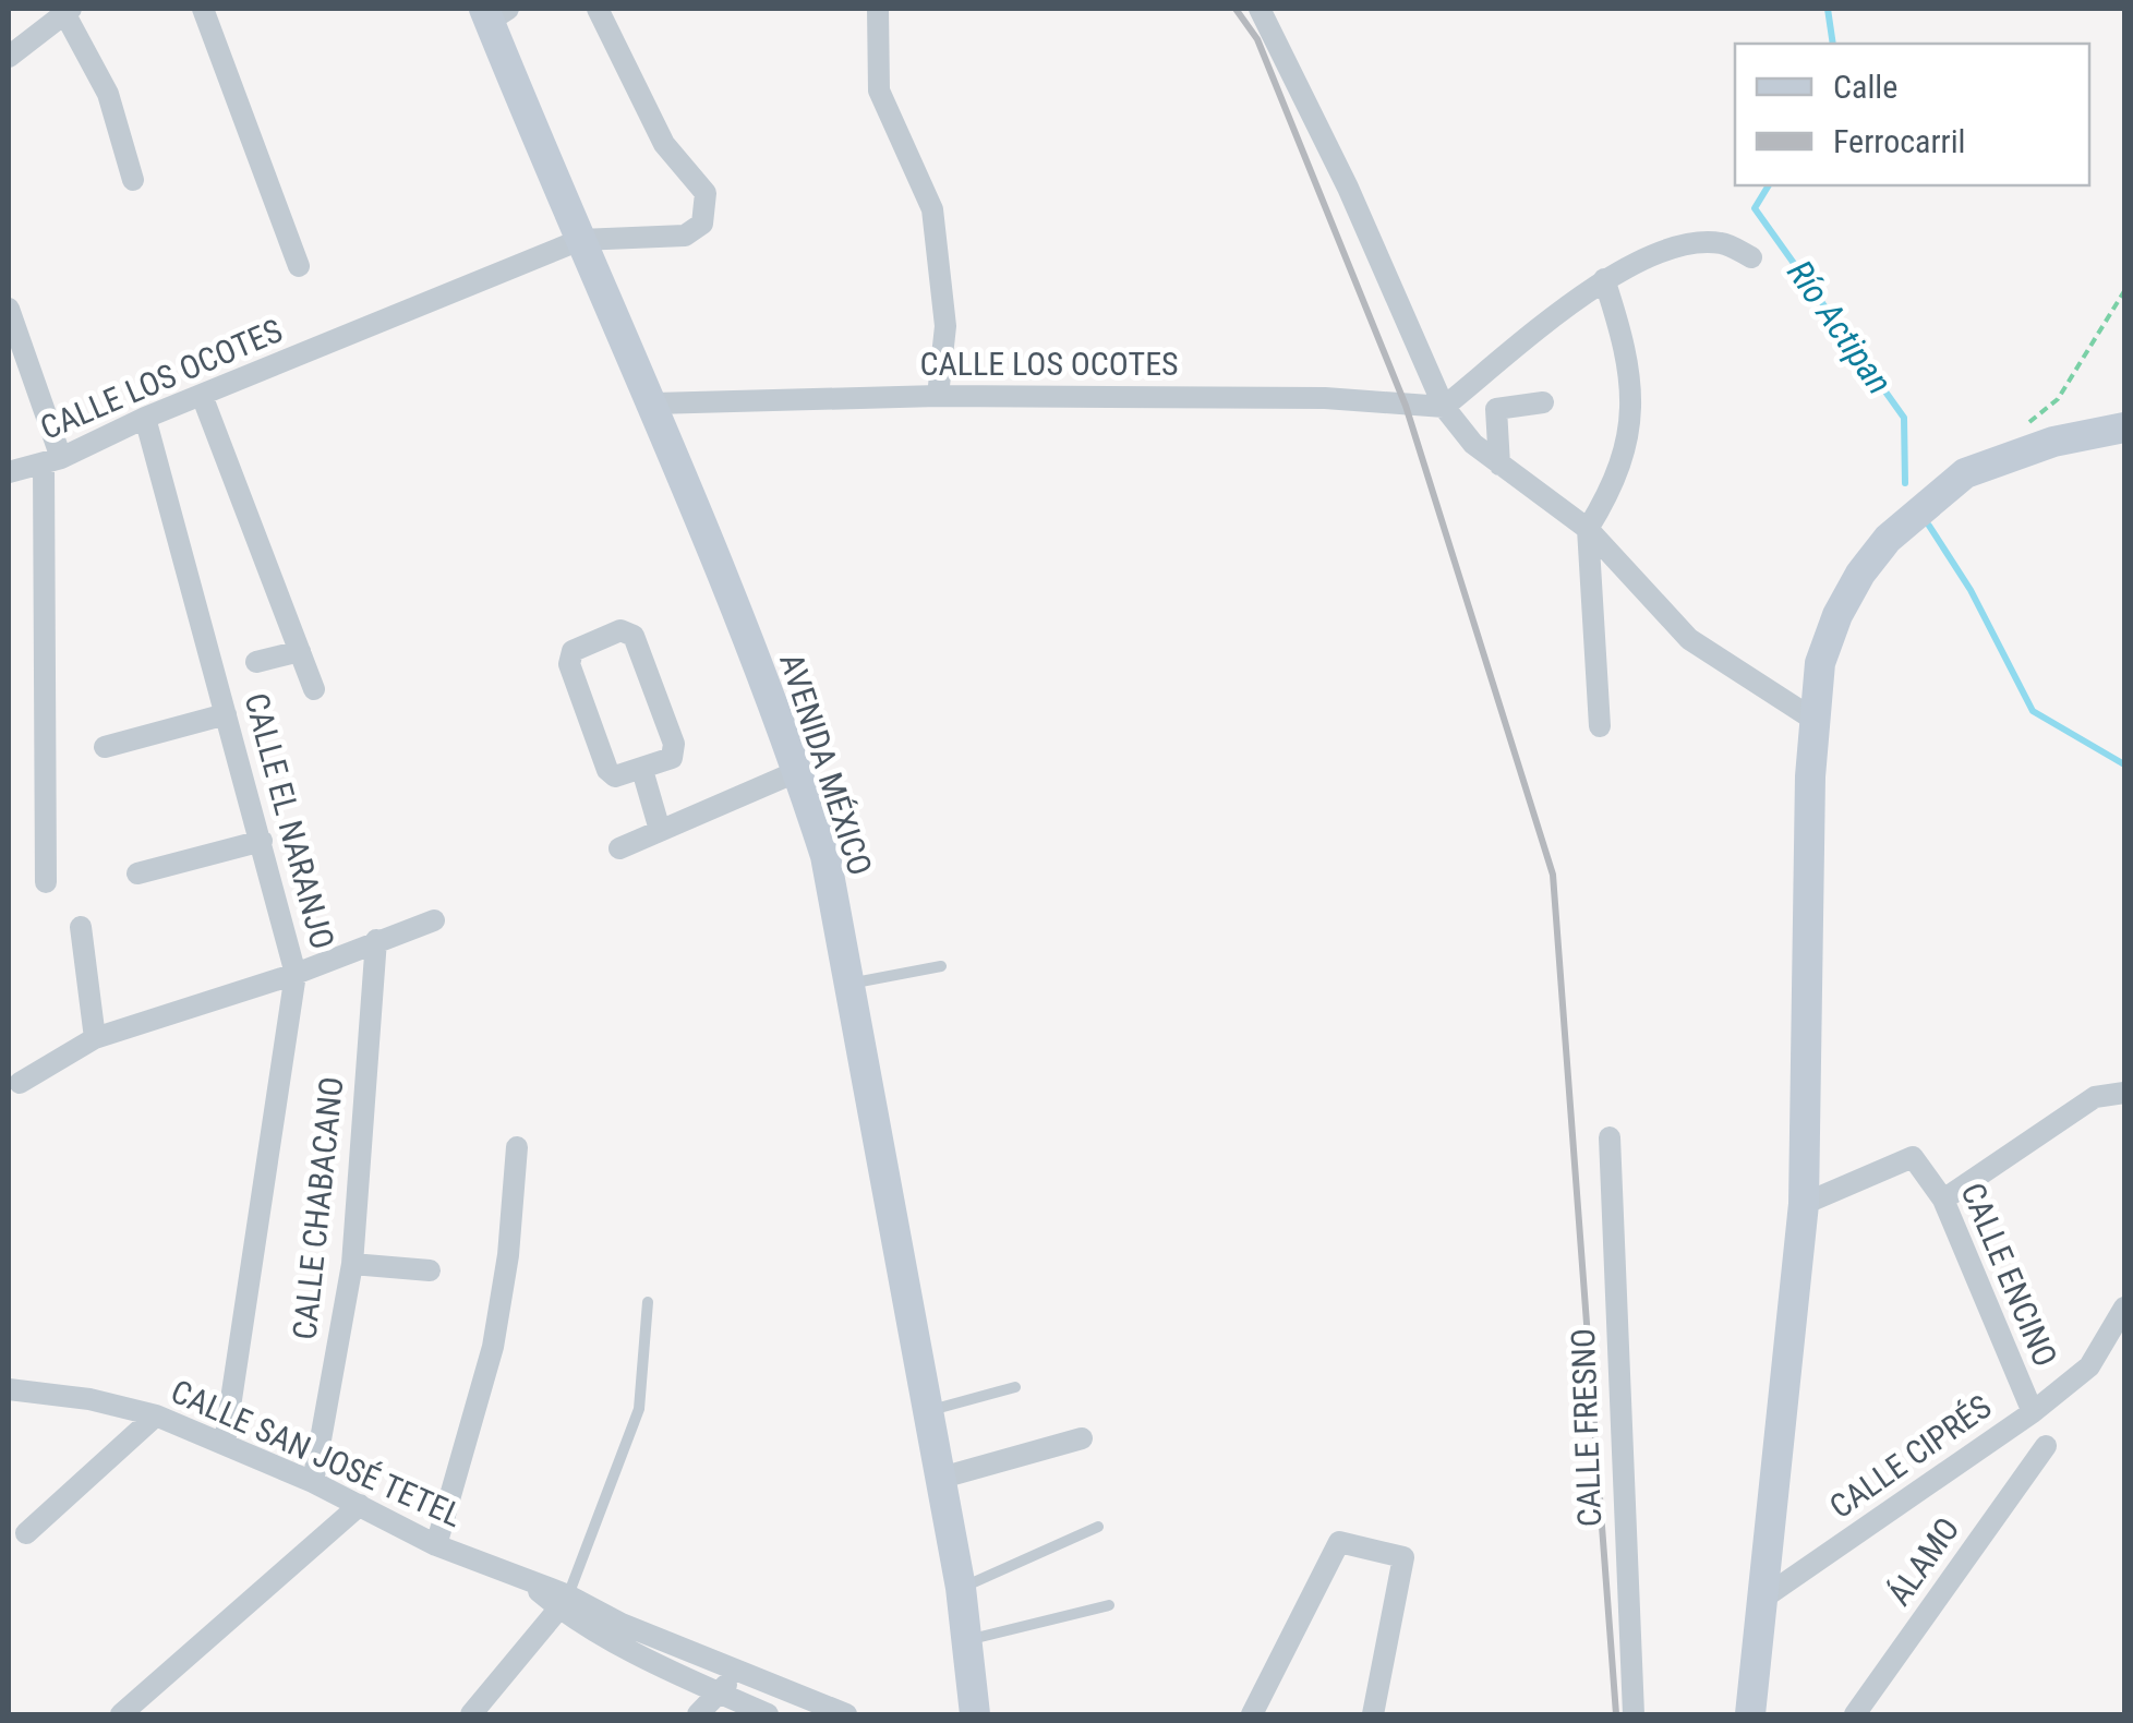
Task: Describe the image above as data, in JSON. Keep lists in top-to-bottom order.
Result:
{
  "streets": {
    "main road": ["AVENIDA MÉXICO"],
    "street": [
      "CALLE LOS OCOTES",
      "CALLE EL NARANJO",
      "CALLE CHABACANO",
      "CALLE ENCINO",
      "CALLE FRESNO",
      "CALLE SAN JOSÉ TETEL",
      "CALLE CIPRÉS",
      "ÁLAMO"
    ]
  },
  "crossings": [
    ["CALLE LOS OCOTES", "AVENIDA MÉXICO"],
    ["CALLE LOS OCOTES", "CALLE EL NARANJO"],
    ["CALLE EL NARANJO", "CALLE SAN JOSÉ TETEL"],
    ["CALLE CHABACANO", "CALLE SAN JOSÉ TETEL"],
    ["CALLE ENCINO", "CALLE CIPRÉS"]
  ],
  "water": ["Río Actipan"],
  "legend": ["Calle", "Ferrocarril"]
}
